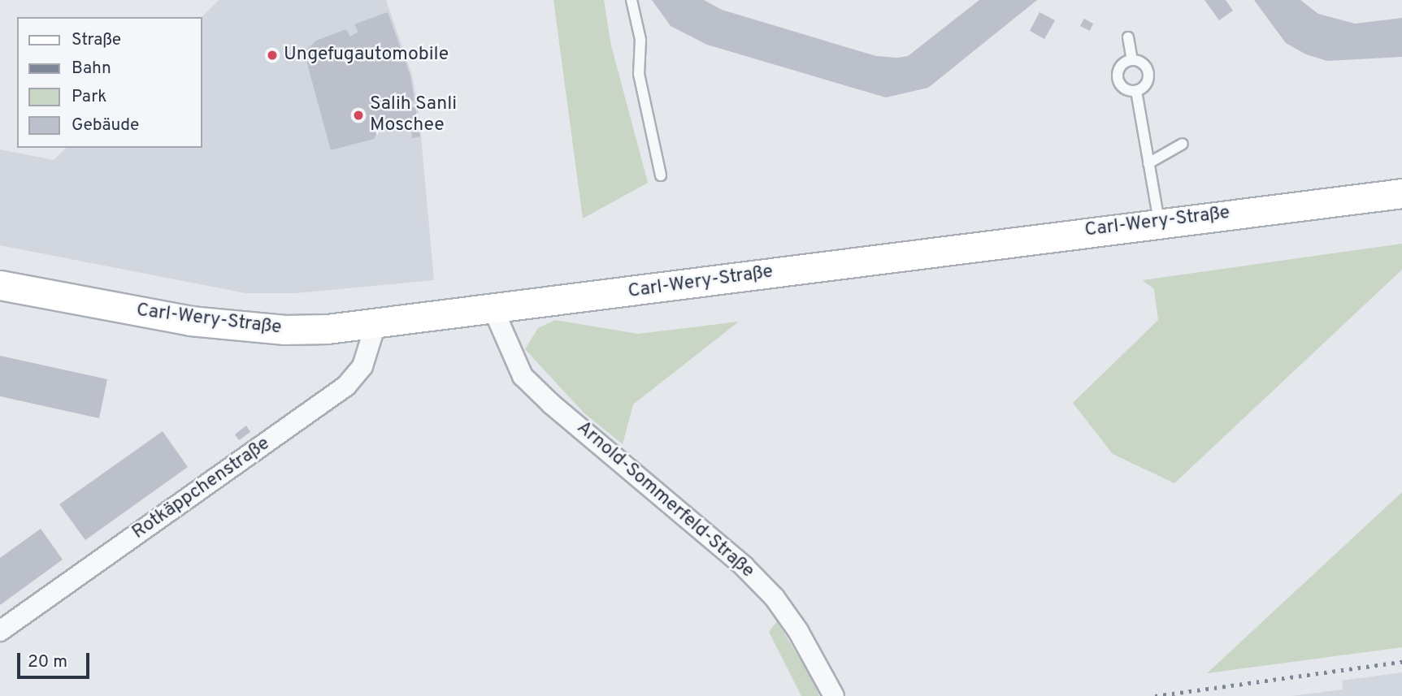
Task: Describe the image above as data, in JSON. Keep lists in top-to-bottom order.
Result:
{
  "streets": {
    "main road": ["Carl-Wery-Straße"],
    "street": ["Rotkäppchenstraße", "Arnold-Sommerfeld-Straße"]
  },
  "crossings": [
    ["Carl-Wery-Straße", "Rotkäppchenstraße"],
    ["Carl-Wery-Straße", "Arnold-Sommerfeld-Straße"]
  ],
  "places": ["Ungefugautomobile", "Salih Sanli Moschee"],
  "legend": [
    "Straße",
    "Bahn",
    "Park",
    "Gebäude"
  ],
  "scale_bar": "20 m"
}
